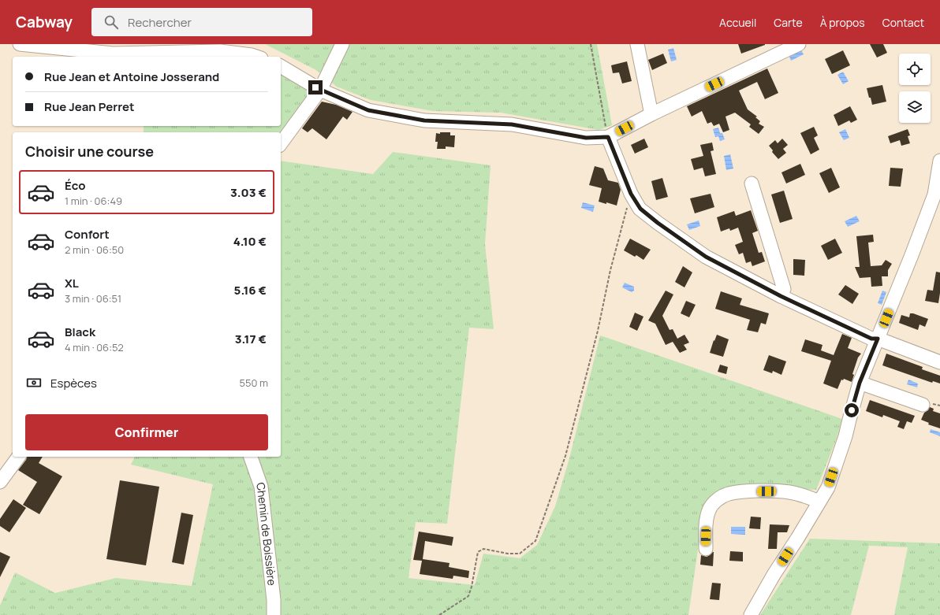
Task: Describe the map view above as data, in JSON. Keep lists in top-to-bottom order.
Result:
{
  "streets": {
    "street": ["Chemin de Boissière"]
  },
  "page": {
    "header": "Cabway",
    "search": "Rechercher",
    "nav": [
      "Accueil",
      "Carte",
      "À propos",
      "Contact"
    ],
    "banner": ["Rue Jean et Antoine Josserand", "Rue Jean Perret"],
    "heading": "Choisir une course",
    "list": [
      {
        "name": "Éco",
        "note": "1 min · 06:49",
        "value": "3.03 €"
      },
      {
        "name": "Confort",
        "note": "2 min · 06:50",
        "value": "4.10 €"
      },
      {
        "name": "XL",
        "note": "3 min · 06:51",
        "value": "5.16 €"
      },
      {
        "name": "Black",
        "note": "4 min · 06:52",
        "value": "3.17 €"
      }
    ],
    "pay": ["Espèces", "550 m"],
    "buttons": "Confirmer"
  }
}
